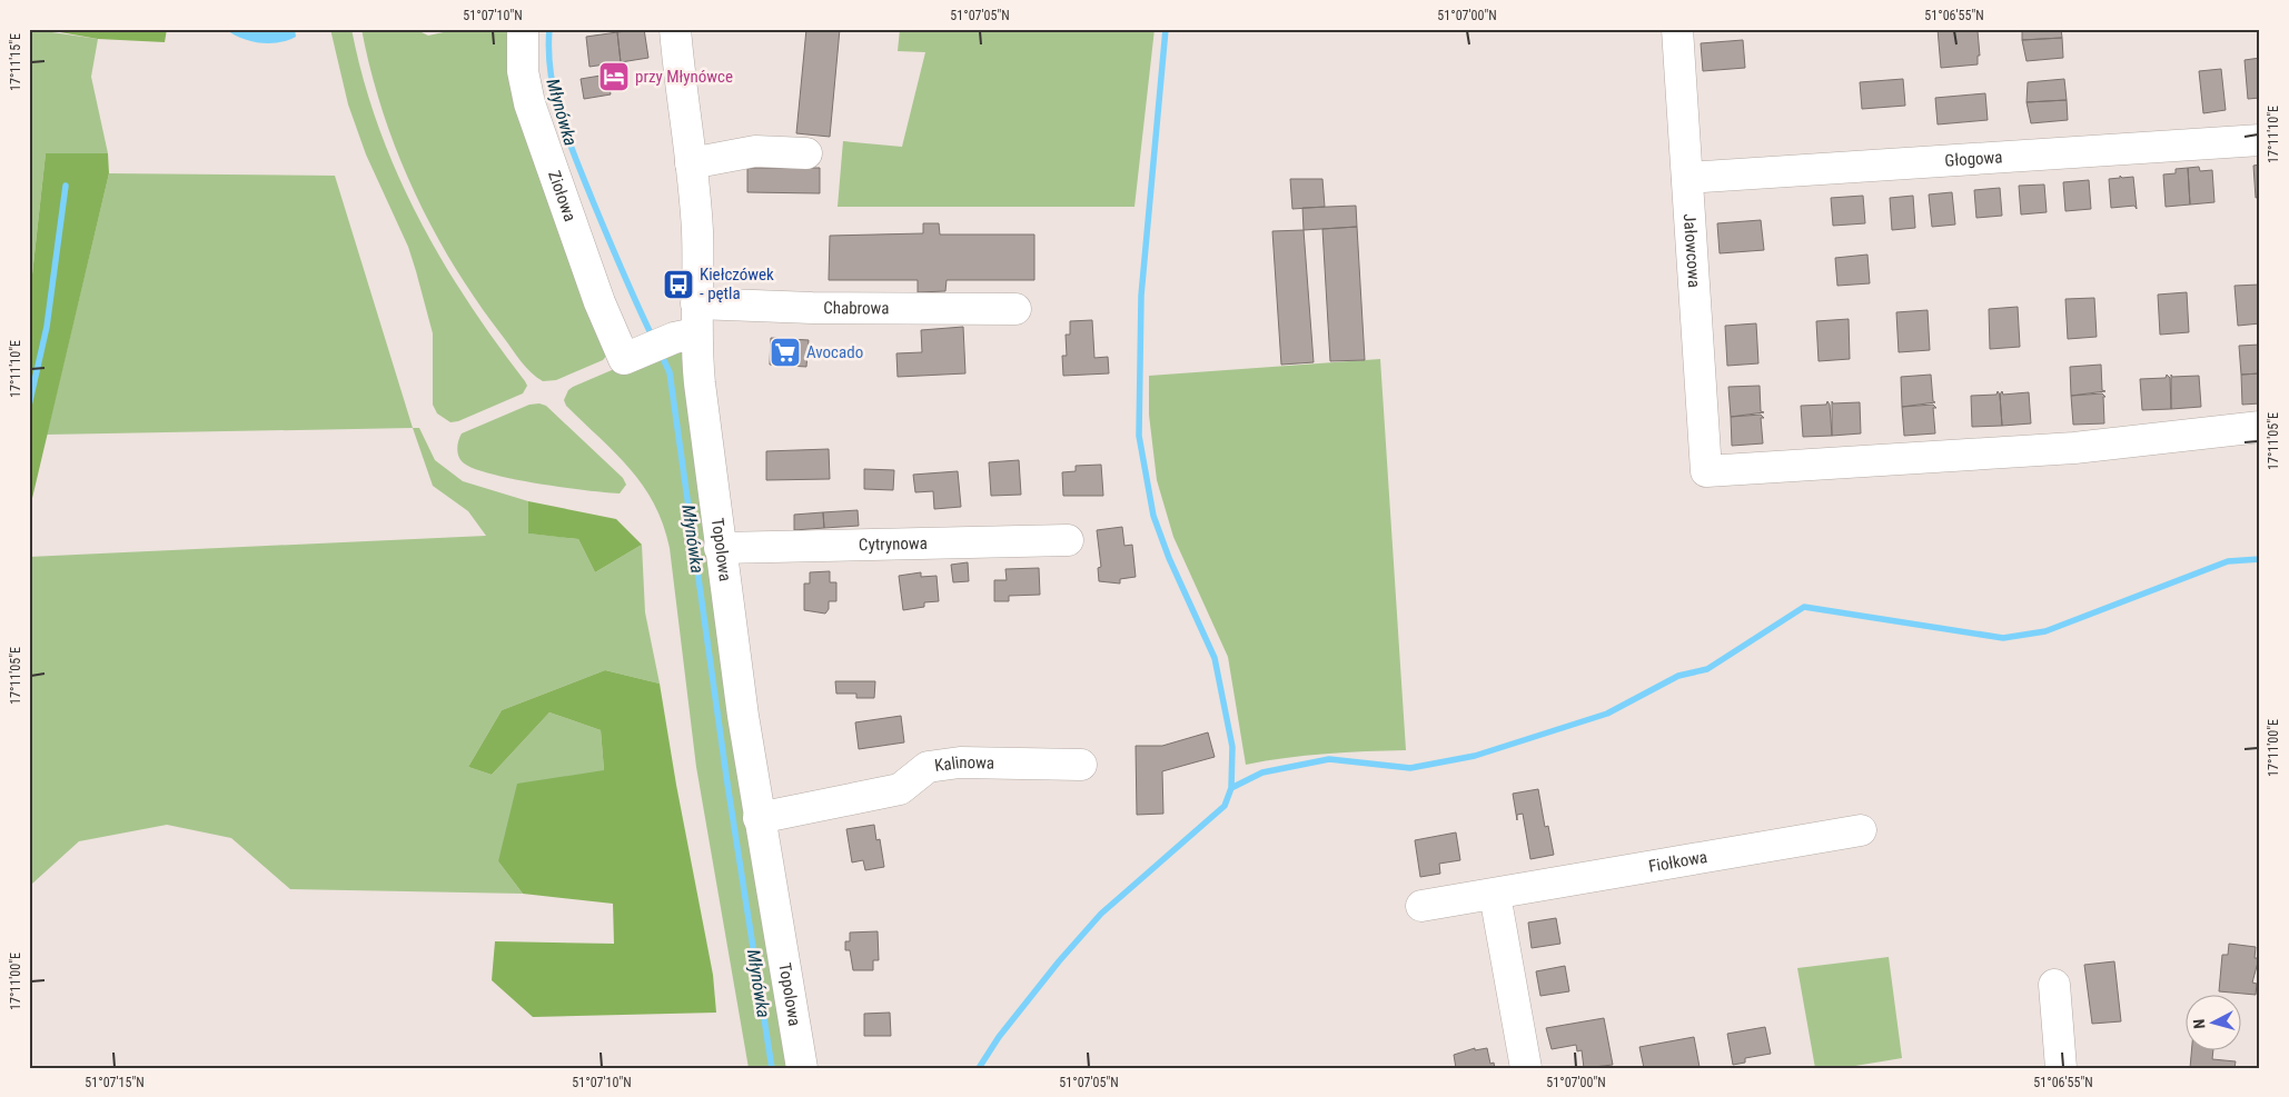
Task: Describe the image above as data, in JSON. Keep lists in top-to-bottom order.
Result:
{
  "streets": {
    "street": [
      "Głogowa",
      "Ziołowa",
      "Jałowcowa",
      "Chabrowa",
      "Cytrynowa",
      "Topolowa",
      "Kalinowa",
      "Fiołkowa"
    ]
  },
  "crossings": [
    ["Głogowa", "Jałowcowa"],
    ["Ziołowa", "Chabrowa"],
    ["Ziołowa", "Topolowa"],
    ["Chabrowa", "Topolowa"],
    ["Cytrynowa", "Topolowa"],
    ["Topolowa", "Kalinowa"]
  ],
  "water": ["Młynówka"],
  "places": {
    "hotel": ["przy Młynówce"],
    "bus stop": ["Kiełczówek - pętla"],
    "supermarket": ["Avocado"]
  },
  "north": "left",
  "coordinates": [
    "51°07'10\"N",
    "51°07'05\"N",
    "51°07'00\"N",
    "51°06'55\"N",
    "17°11'15\"E",
    "17°11'10\"E",
    "17°11'05\"E",
    "17°11'00\"E",
    "51°07'15\"N"
  ]
}
